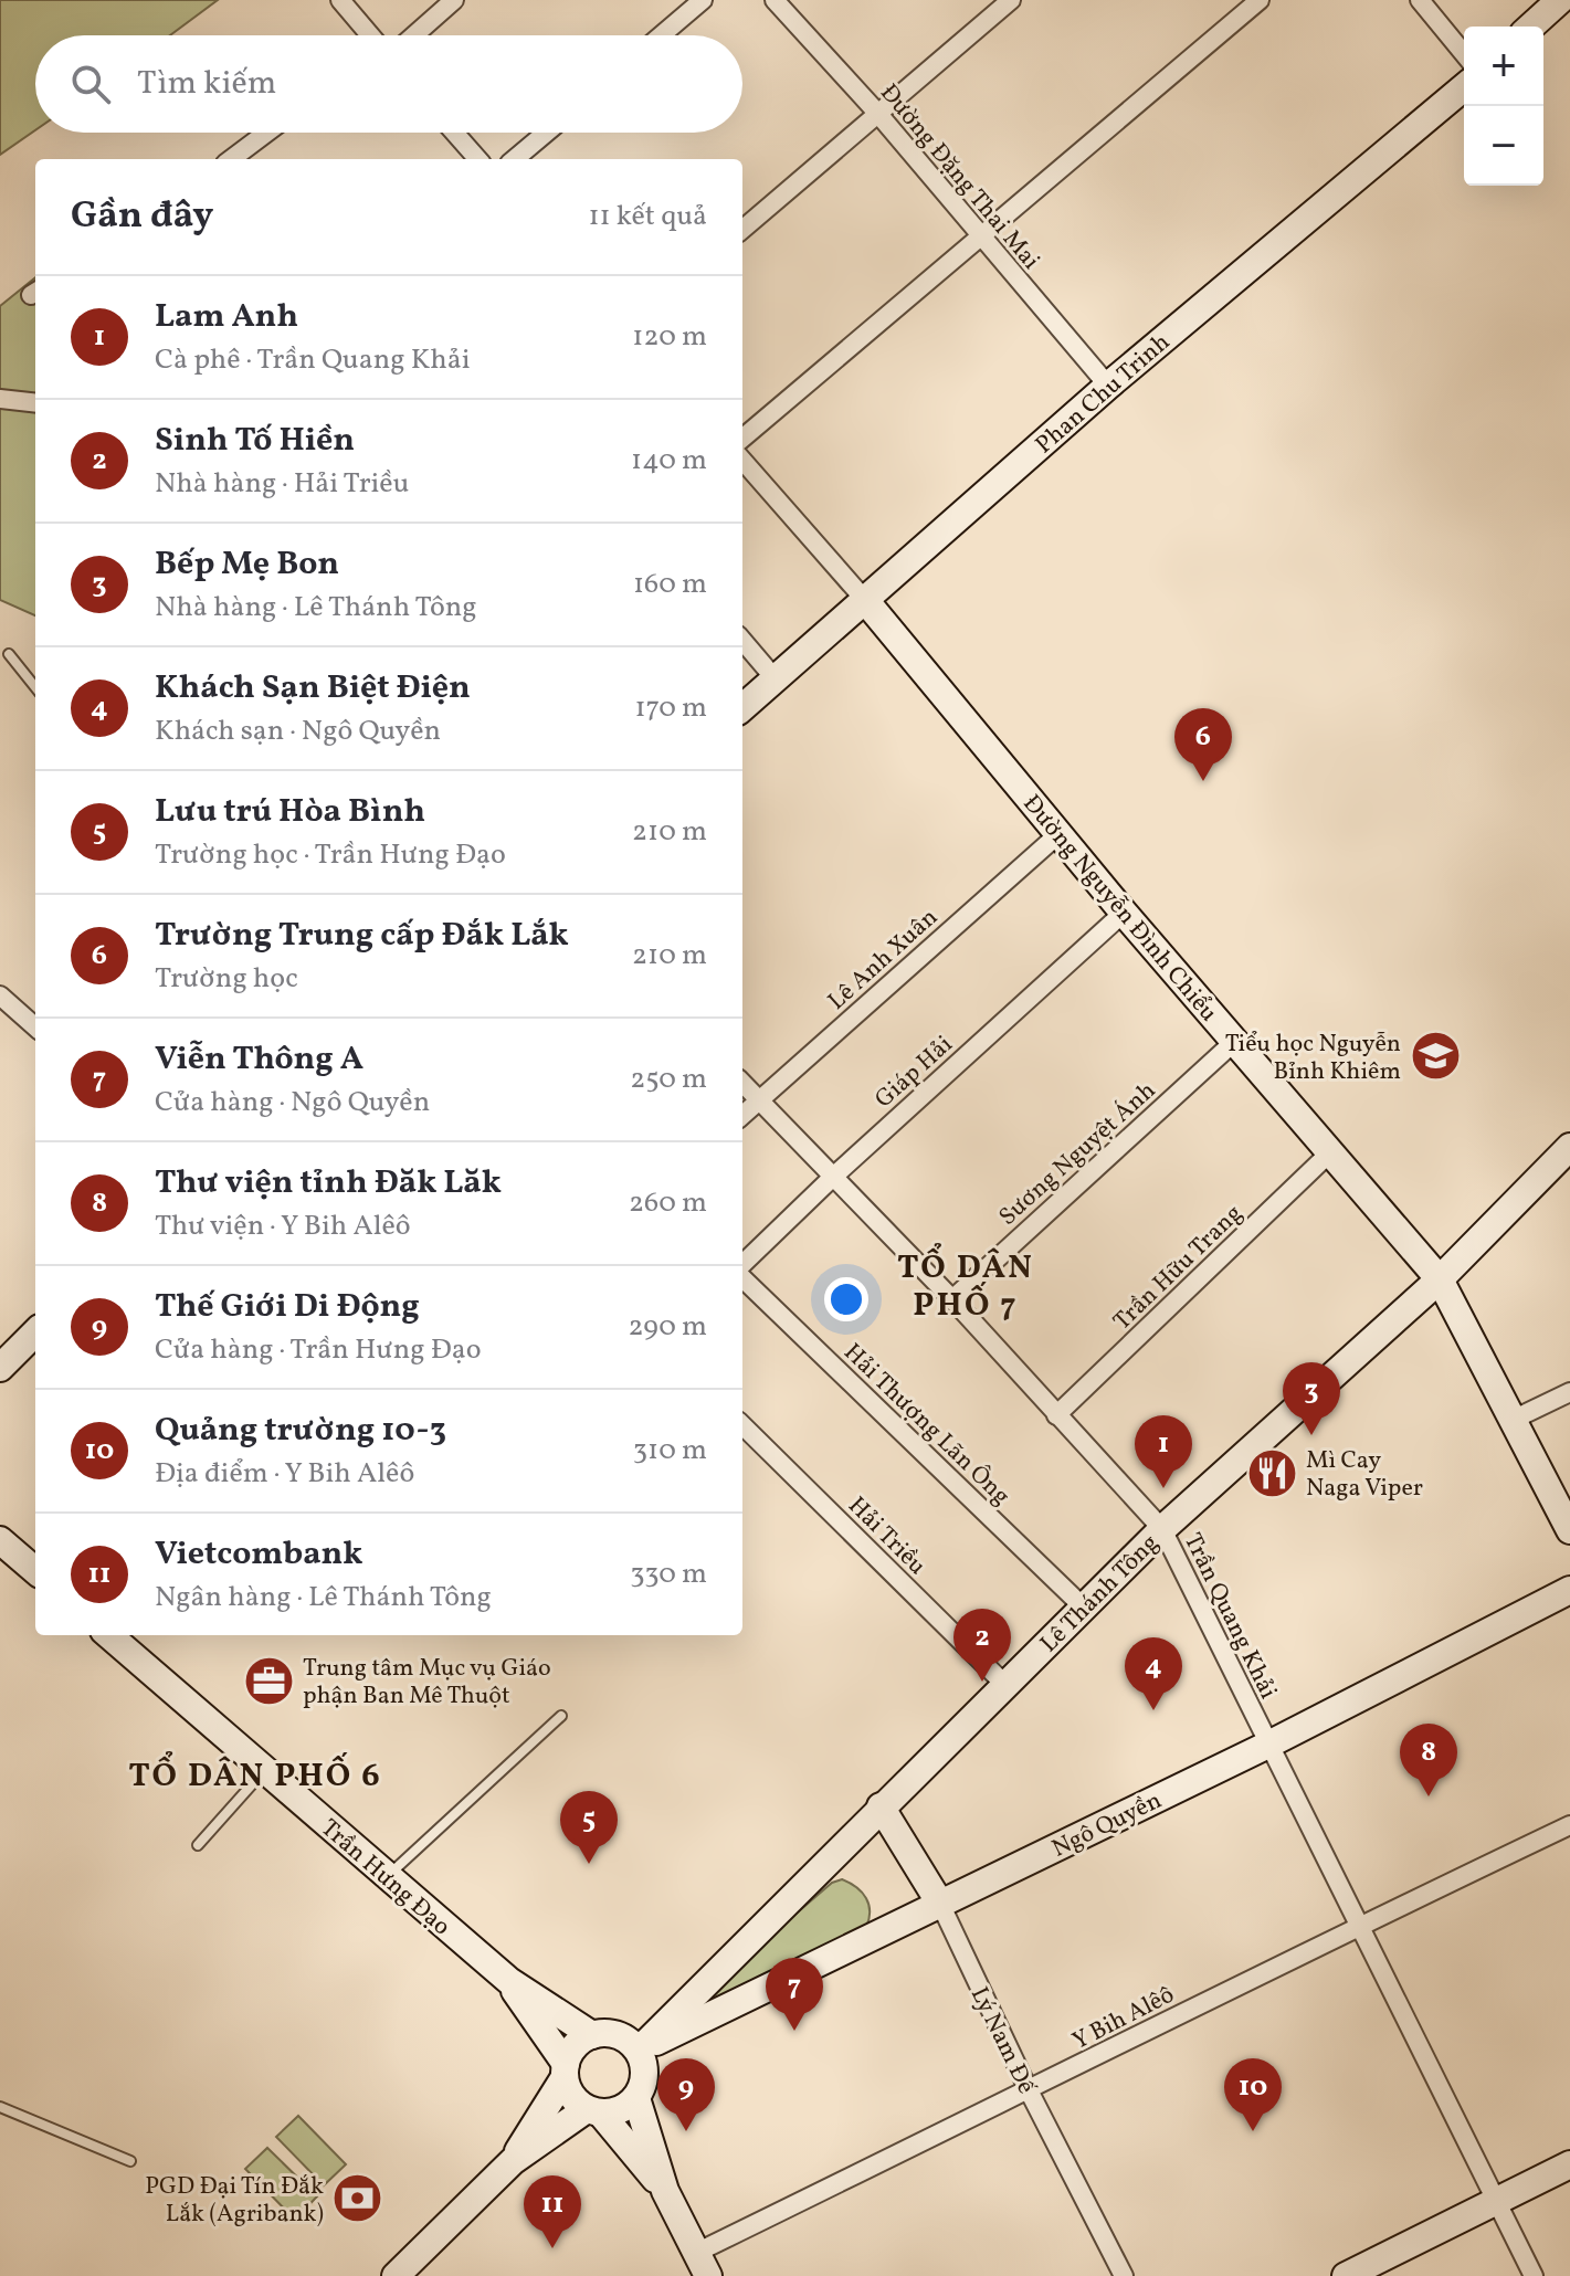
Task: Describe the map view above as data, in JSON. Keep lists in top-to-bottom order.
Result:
{
  "streets": {
    "street": [
      "Đường Đặng Thai Mai",
      "Phan Chu Trinh",
      "Đường Nguyễn Đình Chiểu",
      "Lê Anh Xuân",
      "Giáp Hải",
      "Sương Nguyệt Ánh",
      "Trần Hữu Trang",
      "Hải Thượng Lãn Ông",
      "Hải Triều",
      "Lê Thánh Tông",
      "Trần Quang Khải",
      "Ngô Quyền",
      "Trần Hưng Đạo",
      "Y Bih Alêô",
      "Lý Nam Đế"
    ]
  },
  "crossings": [
    ["Đường Đặng Thai Mai", "Phan Chu Trinh"],
    ["Phan Chu Trinh", "Đường Nguyễn Đình Chiểu"],
    ["Đường Nguyễn Đình Chiểu", "Lê Anh Xuân"],
    ["Đường Nguyễn Đình Chiểu", "Giáp Hải"],
    ["Đường Nguyễn Đình Chiểu", "Sương Nguyệt Ánh"],
    ["Đường Nguyễn Đình Chiểu", "Trần Hữu Trang"],
    ["Đường Nguyễn Đình Chiểu", "Lê Thánh Tông"],
    ["Lê Anh Xuân", "Trần Quang Khải"],
    ["Giáp Hải", "Trần Quang Khải"],
    ["Sương Nguyệt Ánh", "Trần Quang Khải"],
    ["Trần Hữu Trang", "Trần Quang Khải"],
    ["Hải Thượng Lãn Ông", "Lê Thánh Tông"],
    ["Hải Triều", "Lê Thánh Tông"],
    ["Lê Thánh Tông", "Trần Quang Khải"],
    ["Lê Thánh Tông", "Ngô Quyền"],
    ["Lê Thánh Tông", "Trần Hưng Đạo"],
    ["Lê Thánh Tông", "Lý Nam Đế"],
    ["Trần Quang Khải", "Ngô Quyền"],
    ["Trần Quang Khải", "Y Bih Alêô"],
    ["Ngô Quyền", "Trần Hưng Đạo"],
    ["Ngô Quyền", "Lý Nam Đế"],
    ["Y Bih Alêô", "Lý Nam Đế"]
  ],
  "districts": ["TỔ DÂN PHỐ 7", "TỔ DÂN PHỐ 6"],
  "places": {
    "school or university": ["Tiểu học Nguyễn Bỉnh Khiêm"],
    "restaurant": ["Mì Cay Naga Viper"],
    "office": ["Trung tâm Mục vụ Giáo phận Ban Mê Thuột"],
    "bank": ["PGD Đại Tín Đắk Lắk (Agribank)"]
  },
  "page": {
    "map_buttons": ["+", "−"],
    "search": "Tìm kiếm",
    "heading": ["Gần đây", "11 kết quả"],
    "list": [
      {
        "mark": "1",
        "name": "Lam Anh",
        "note": "Cà phê · Trần Quang Khải",
        "value": "120 m"
      },
      {
        "mark": "2",
        "name": "Sinh Tố Hiền",
        "note": "Nhà hàng · Hải Triều",
        "value": "140 m"
      },
      {
        "mark": "3",
        "name": "Bếp Mẹ Bon",
        "note": "Nhà hàng · Lê Thánh Tông",
        "value": "160 m"
      },
      {
        "mark": "4",
        "name": "Khách Sạn Biệt Điện",
        "note": "Khách sạn · Ngô Quyền",
        "value": "170 m"
      },
      {
        "mark": "5",
        "name": "Lưu trú Hòa Bình",
        "note": "Trường học · Trần Hưng Đạo",
        "value": "210 m"
      },
      {
        "mark": "6",
        "name": "Trường Trung cấp Đắk Lắk",
        "note": "Trường học",
        "value": "210 m"
      },
      {
        "mark": "7",
        "name": "Viễn Thông A",
        "note": "Cửa hàng · Ngô Quyền",
        "value": "250 m"
      },
      {
        "mark": "8",
        "name": "Thư viện tỉnh Đăk Lăk",
        "note": "Thư viện · Y Bih Alêô",
        "value": "260 m"
      },
      {
        "mark": "9",
        "name": "Thế Giới Di Động",
        "note": "Cửa hàng · Trần Hưng Đạo",
        "value": "290 m"
      },
      {
        "mark": "10",
        "name": "Quảng trường 10-3",
        "note": "Địa điểm · Y Bih Alêô",
        "value": "310 m"
      },
      {
        "mark": "11",
        "name": "Vietcombank",
        "note": "Ngân hàng · Lê Thánh Tông",
        "value": "330 m"
      }
    ],
    "pins": [
      "6",
      "3",
      "1",
      "2",
      "4",
      "8",
      "5",
      "7",
      "9",
      "10",
      "11"
    ]
  }
}
